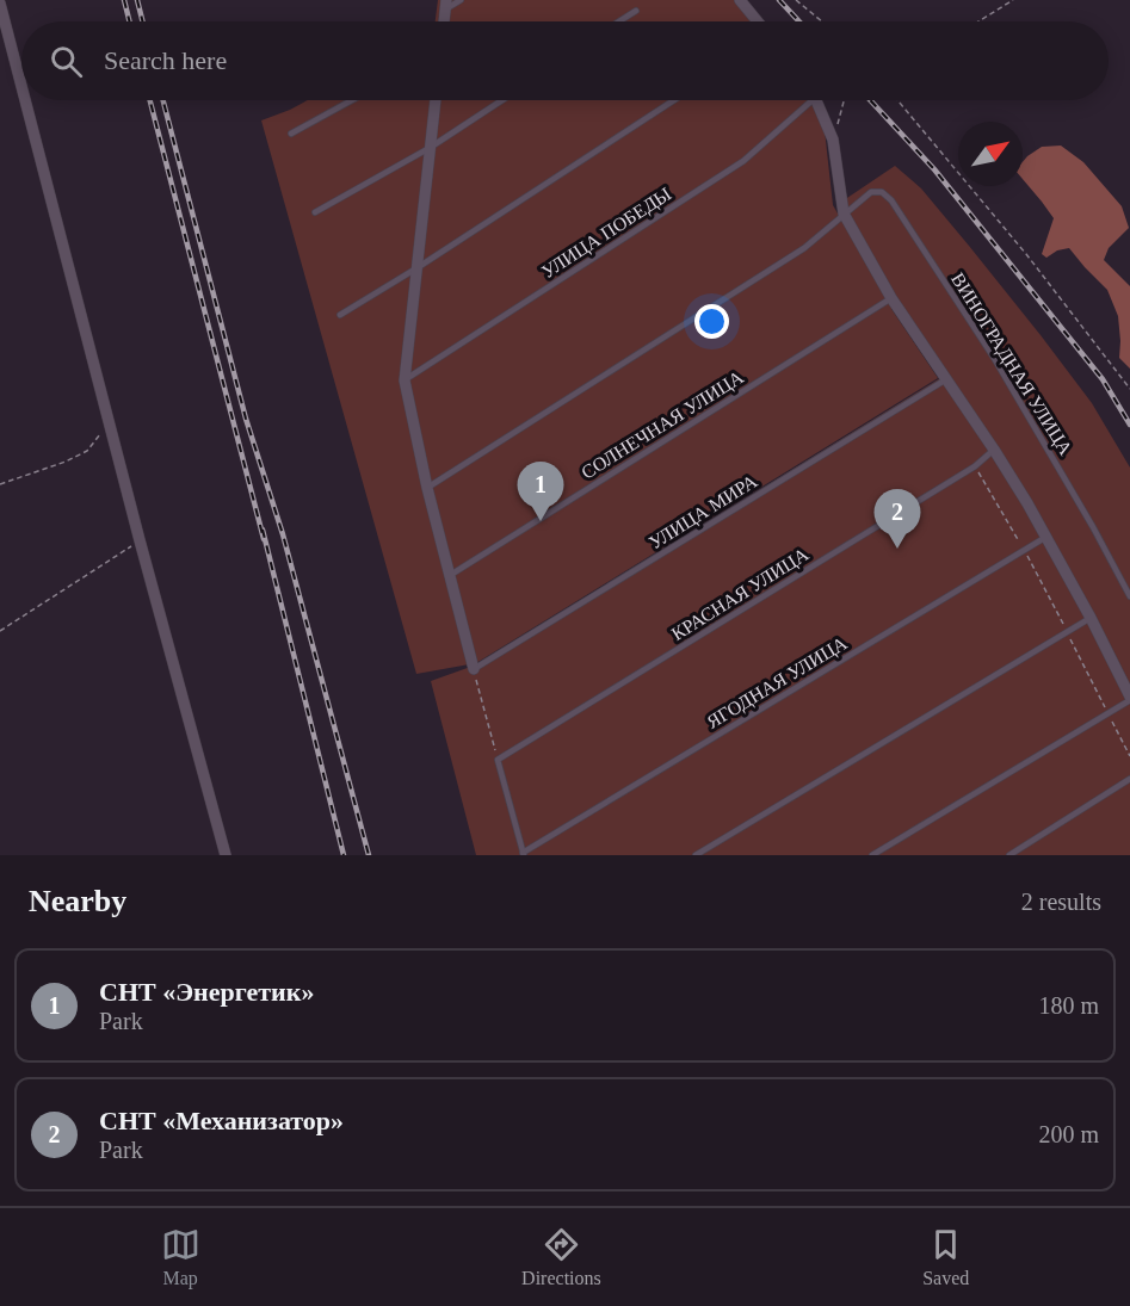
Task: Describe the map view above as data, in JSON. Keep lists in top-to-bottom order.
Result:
{
  "streets": {
    "lane": [
      "УЛИЦА ПОБЕДЫ",
      "ВИНОГРАДНАЯ УЛИЦА",
      "СОЛНЕЧНАЯ УЛИЦА",
      "УЛИЦА МИРА",
      "КРАСНАЯ УЛИЦА",
      "ЯГОДНАЯ УЛИЦА"
    ]
  },
  "north": "top right",
  "page": {
    "search": "Search here",
    "pins": ["1", "2"],
    "heading": ["Nearby", "2 results"],
    "list": [
      {
        "mark": "1",
        "name": "СНТ «Энергетик»",
        "note": "Park",
        "value": "180 m"
      },
      {
        "mark": "2",
        "name": "СНТ «Механизатор»",
        "note": "Park",
        "value": "200 m"
      }
    ],
    "nav": ["Map", "Directions", "Saved"]
  }
}
